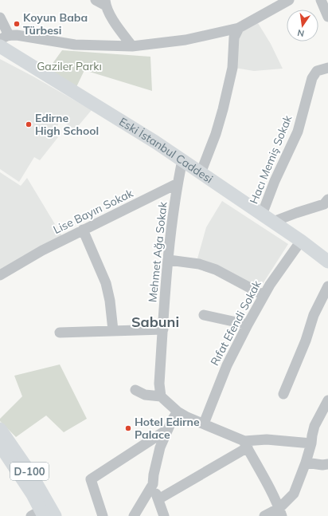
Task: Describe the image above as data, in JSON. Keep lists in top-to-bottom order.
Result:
{
  "streets": {
    "main road": ["Eski İstanbul Caddesi", "D-100"],
    "street": [
      "Hacı Memiş Sokak",
      "Lise Bayırı Sokak",
      "Mehmet Ağa Sokak",
      "Rıfat Efendi Sokak"
    ]
  },
  "crossings": [
    ["Eski İstanbul Caddesi", "Hacı Memiş Sokak"],
    ["Eski İstanbul Caddesi", "Rıfat Efendi Sokak"],
    ["Lise Bayırı Sokak", "Mehmet Ağa Sokak"]
  ],
  "districts": ["Sabuni"],
  "parks": ["Gaziler Parkı"],
  "places": ["Koyun Baba Türbesi", "Edirne High School", "Hotel Edirne Palace"],
  "north": "bottom"
}
